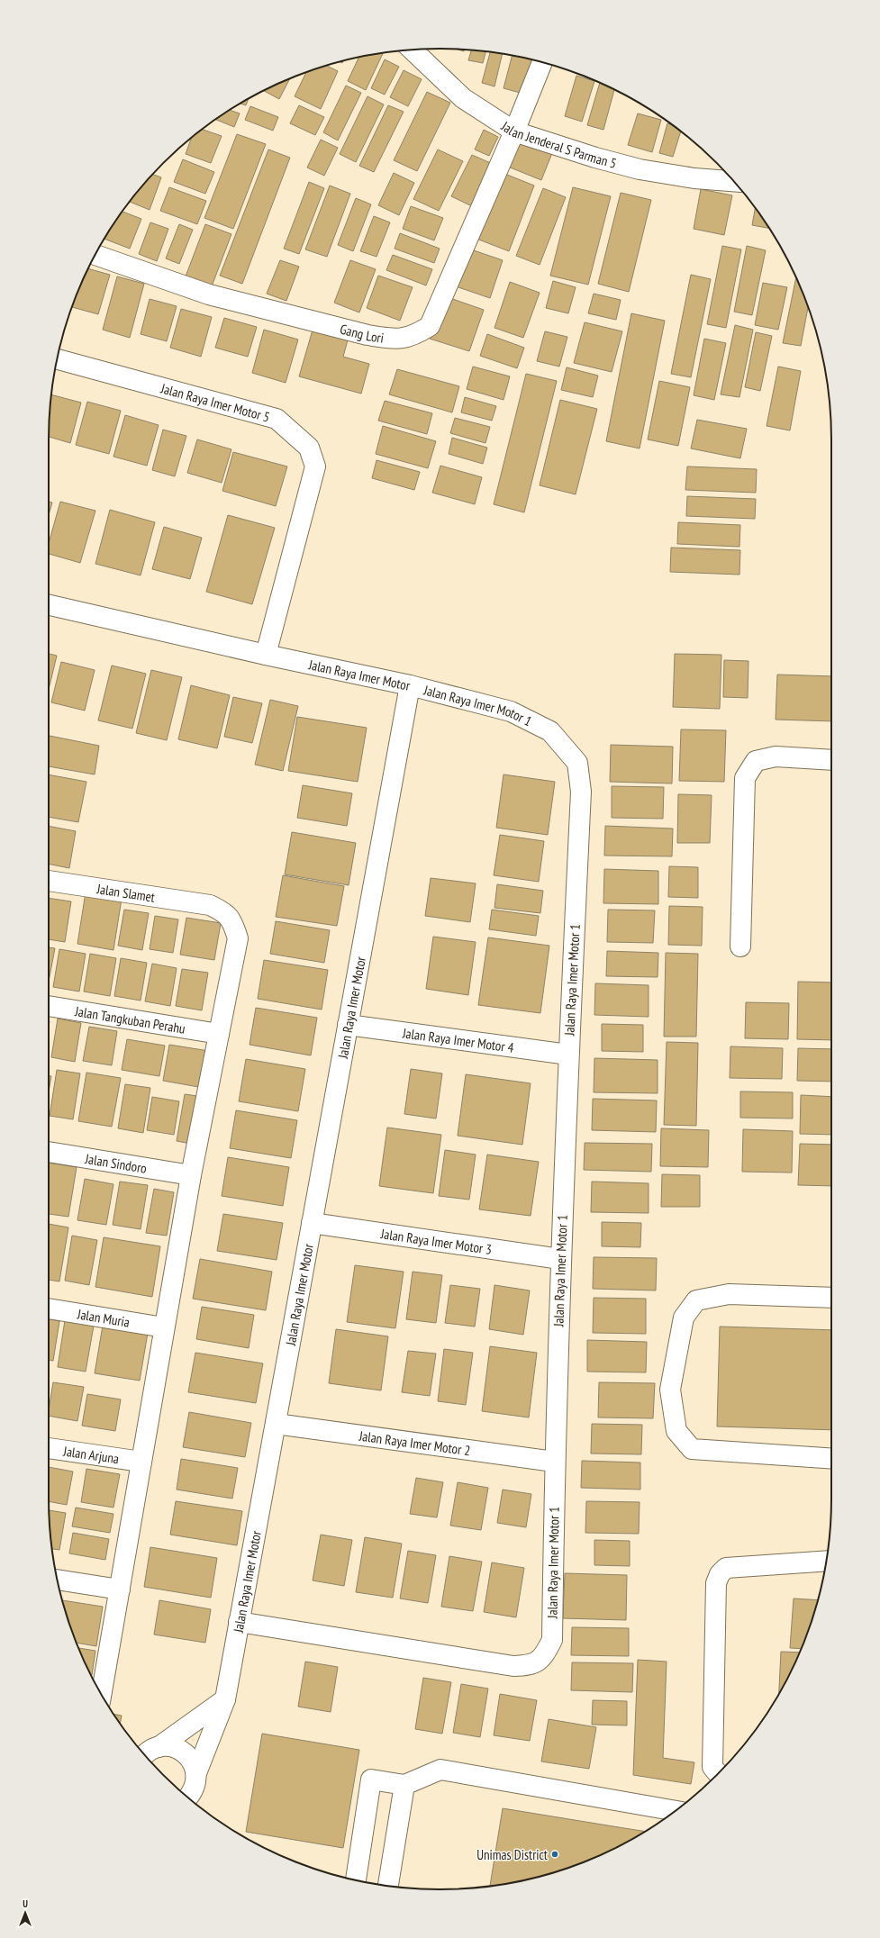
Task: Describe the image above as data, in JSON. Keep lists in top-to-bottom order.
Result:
{
  "streets": {
    "street": [
      "Jalan Jenderal S Parman 5",
      "Gang Lori",
      "Jalan Raya Imer Motor 5",
      "Jalan Raya Imer Motor",
      "Jalan Raya Imer Motor 1",
      "Jalan Slamet",
      "Jalan Tangkuban Perahu",
      "Jalan Raya Imer Motor 4",
      "Jalan Sindoro",
      "Jalan Raya Imer Motor 3",
      "Jalan Muria",
      "Jalan Raya Imer Motor 2",
      "Jalan Arjuna"
    ]
  },
  "crossings": [
    ["Jalan Jenderal S Parman 5", "Gang Lori"],
    ["Jalan Raya Imer Motor 5", "Jalan Raya Imer Motor"],
    ["Jalan Raya Imer Motor", "Jalan Raya Imer Motor 1"],
    ["Jalan Raya Imer Motor", "Jalan Raya Imer Motor 4"],
    ["Jalan Raya Imer Motor", "Jalan Raya Imer Motor 3"],
    ["Jalan Raya Imer Motor", "Jalan Raya Imer Motor 2"],
    ["Jalan Raya Imer Motor 1", "Jalan Raya Imer Motor 4"],
    ["Jalan Raya Imer Motor 1", "Jalan Raya Imer Motor 3"],
    ["Jalan Raya Imer Motor 1", "Jalan Raya Imer Motor 2"],
    ["Jalan Slamet", "Jalan Tangkuban Perahu"],
    ["Jalan Slamet", "Jalan Sindoro"],
    ["Jalan Slamet", "Jalan Muria"],
    ["Jalan Slamet", "Jalan Arjuna"]
  ],
  "places": ["Unimas District"],
  "north": "top"
}
